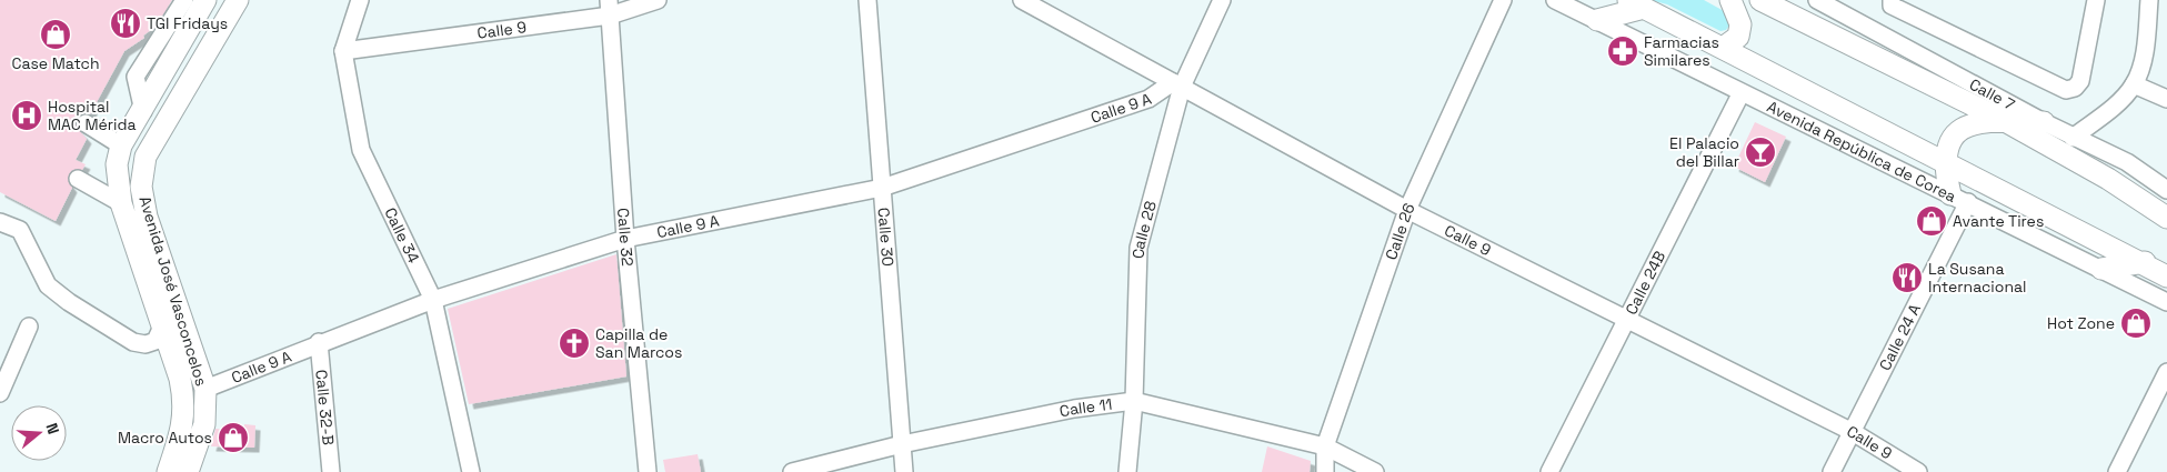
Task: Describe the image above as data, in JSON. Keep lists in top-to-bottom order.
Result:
{
  "streets": {
    "main road": ["Avenida República de Corea", "Avenida José Vasconcelos"],
    "street": [
      "Calle 9",
      "Calle 7",
      "Calle 9 A",
      "Calle 28",
      "Calle 26",
      "Calle 34",
      "Calle 32",
      "Calle 30",
      "Calle 24B",
      "Calle 24 A",
      "Calle 32-B",
      "Calle 11"
    ]
  },
  "crossings": [
    ["Calle 9", "Calle 9 A"],
    ["Calle 9", "Calle 28"],
    ["Calle 9", "Calle 26"],
    ["Calle 9", "Calle 34"],
    ["Calle 9", "Calle 32"],
    ["Calle 9", "Calle 24B"],
    ["Calle 9", "Calle 24 A"],
    ["Calle 9 A", "Calle 28"],
    ["Calle 9 A", "Calle 34"],
    ["Calle 9 A", "Calle 32"],
    ["Calle 9 A", "Calle 30"],
    ["Calle 9 A", "Avenida José Vasconcelos"],
    ["Calle 9 A", "Calle 32-B"],
    ["Avenida República de Corea", "Calle 24B"],
    ["Avenida República de Corea", "Calle 24 A"],
    ["Calle 28", "Calle 11"],
    ["Calle 26", "Calle 11"],
    ["Calle 30", "Calle 11"]
  ],
  "places": {
    "restaurant": ["TGI Fridays", "La Susana Internacional"],
    "shop": [
      "Case Match",
      "Avante Tires",
      "Hot Zone",
      "Macro Autos"
    ],
    "pharmacy": ["Farmacias Similares"],
    "hospital": ["Hospital MAC Mérida"],
    "bar": ["El Palacio del Billar"],
    "church": ["Capilla de San Marcos"]
  },
  "north": "right"
}
